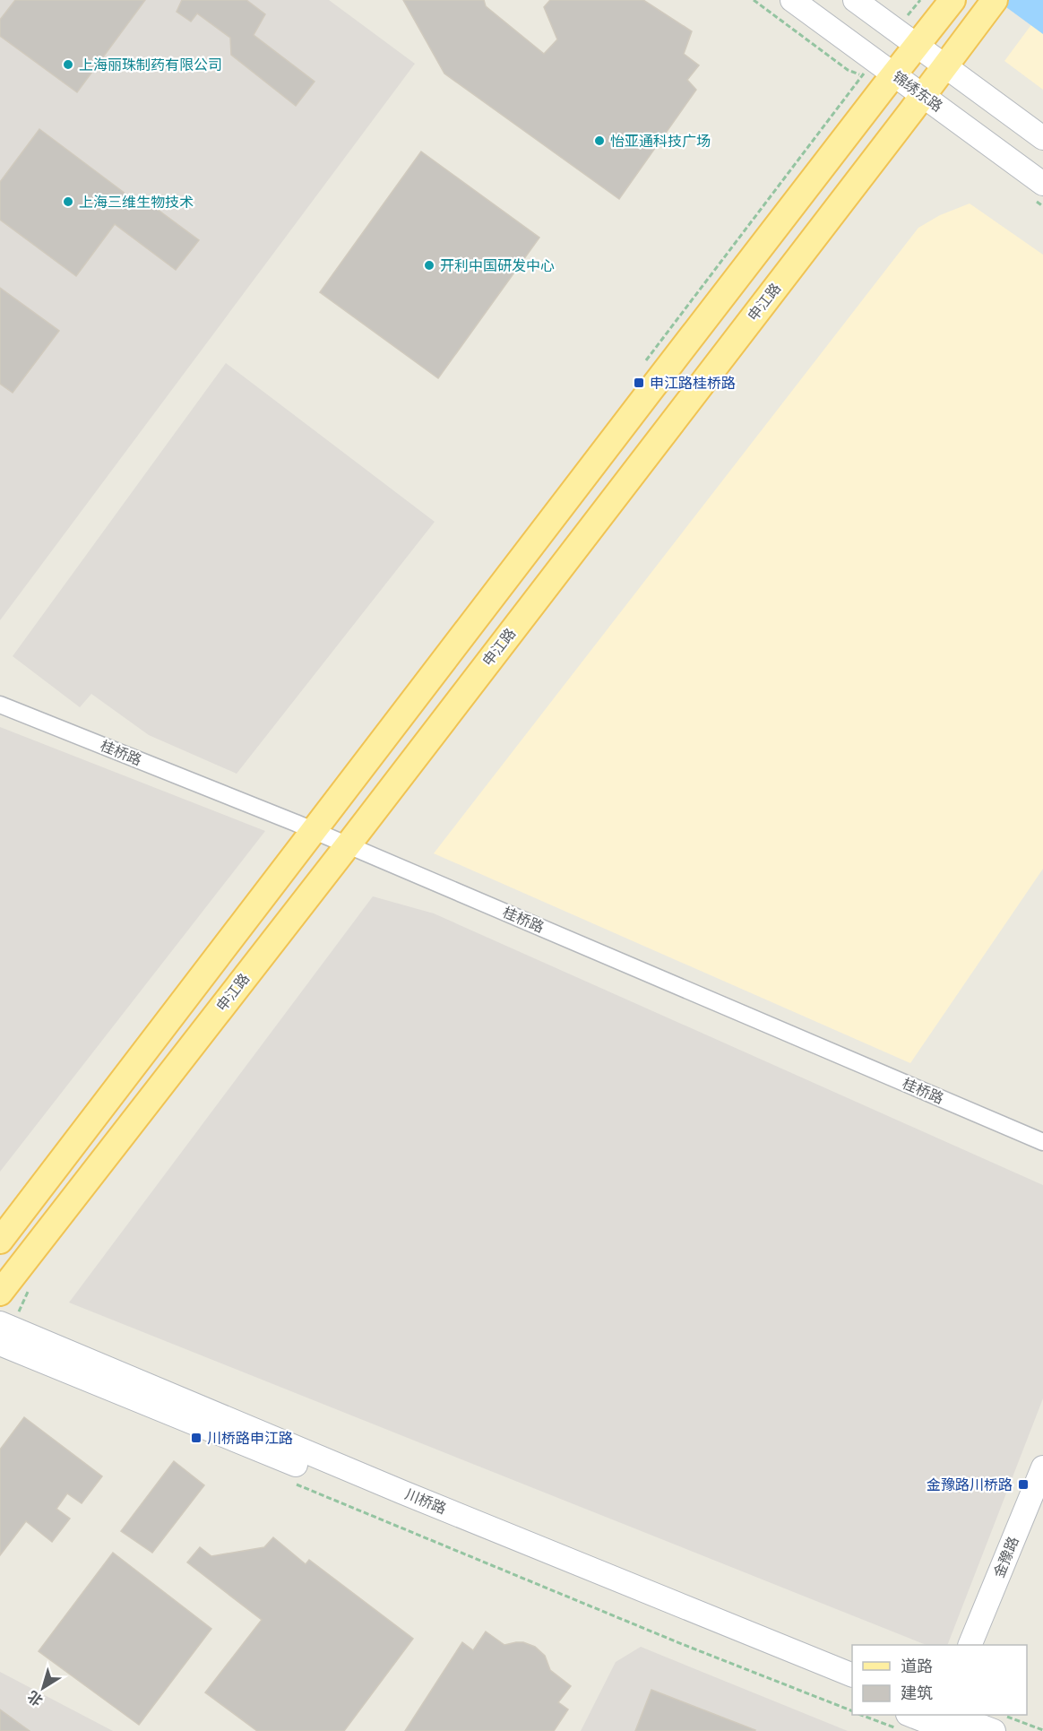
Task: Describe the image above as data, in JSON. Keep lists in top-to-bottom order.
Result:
{
  "streets": {
    "main road": ["申江路"],
    "street": [
      "锦绣东路",
      "桂桥路",
      "川桥路",
      "金豫路"
    ]
  },
  "crossings": [
    ["锦绣东路", "申江路"],
    ["申江路", "桂桥路"]
  ],
  "places": {
    "other": [
      "上海丽珠制药有限公司",
      "怡亚通科技广场",
      "上海三维生物技术",
      "开利中国研发中心"
    ],
    "transit": ["申江路桂桥路", "川桥路申江路", "金豫路川桥路"]
  },
  "legend": ["道路", "建筑"],
  "north": "bottom left"
}
